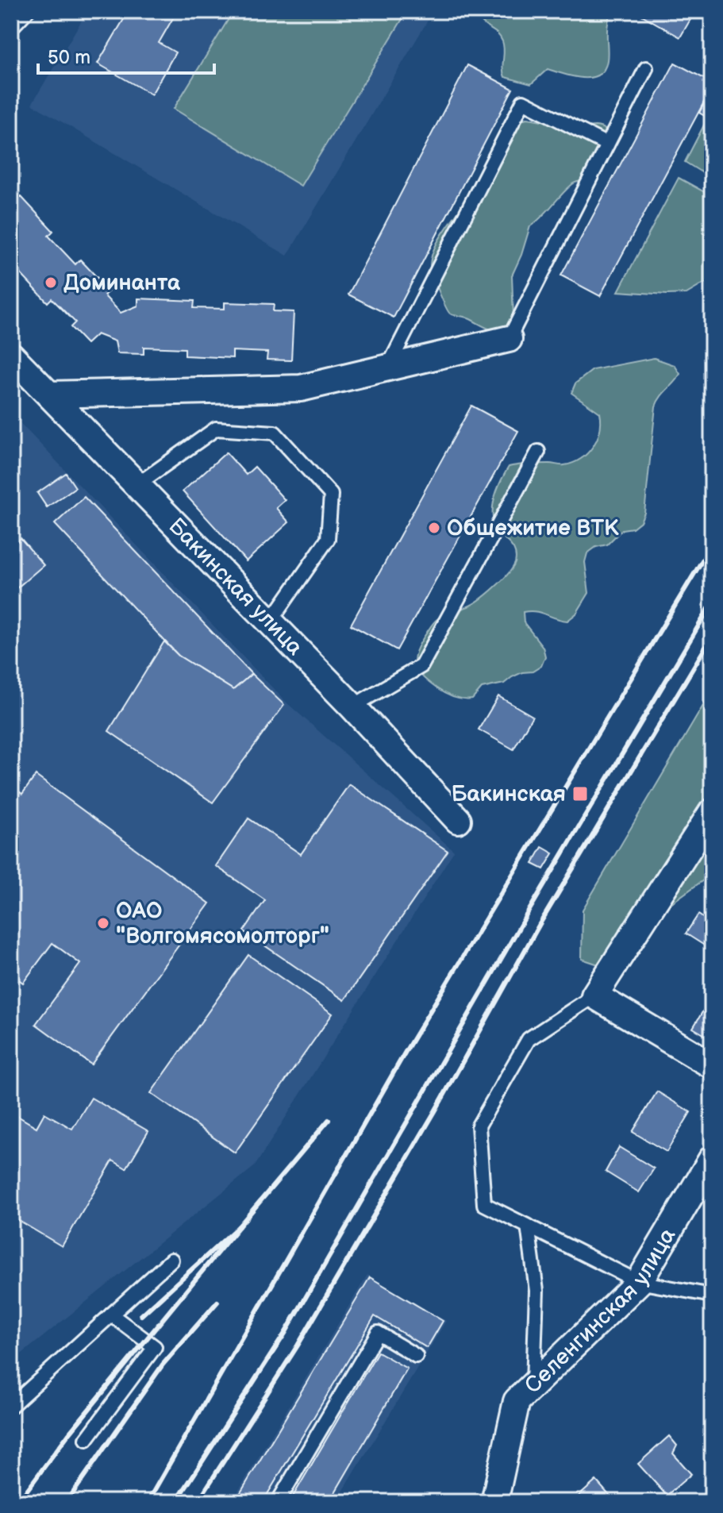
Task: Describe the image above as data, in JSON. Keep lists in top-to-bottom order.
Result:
{
  "streets": {
    "street": ["Бакинская улица", "Селенгинская улица"]
  },
  "places": {
    "other": ["Доминанта", "Общежитие ВТК", "ОАО \"Волгомясомолторг\""],
    "transit": ["Бакинская"]
  },
  "scale_bar": "50 m"
}
